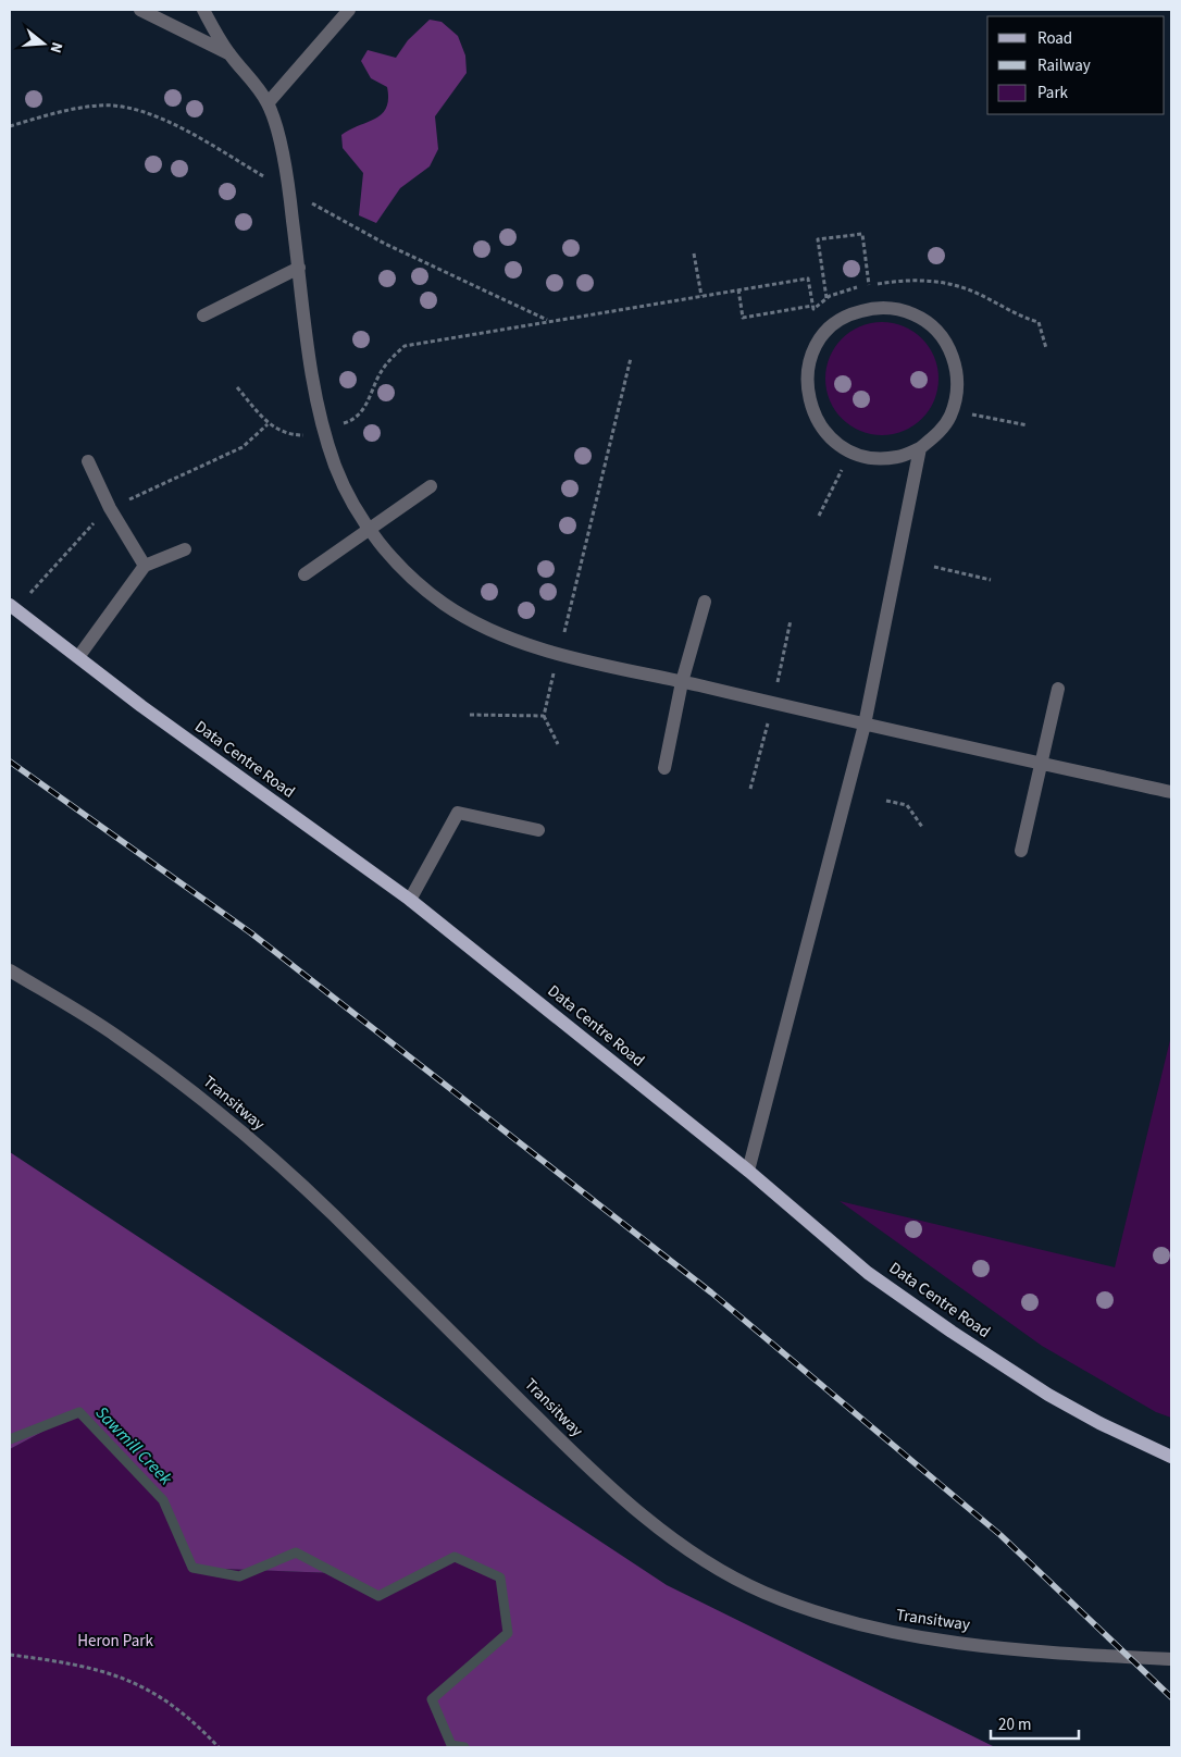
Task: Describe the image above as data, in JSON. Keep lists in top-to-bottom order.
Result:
{
  "streets": {
    "main road": ["Data Centre Road"],
    "lane": ["Transitway"]
  },
  "water": ["Sawmill Creek"],
  "parks": ["Heron Park"],
  "legend": ["Road", "Railway", "Park"],
  "scale_bar": "20 m",
  "north": "right"
}
